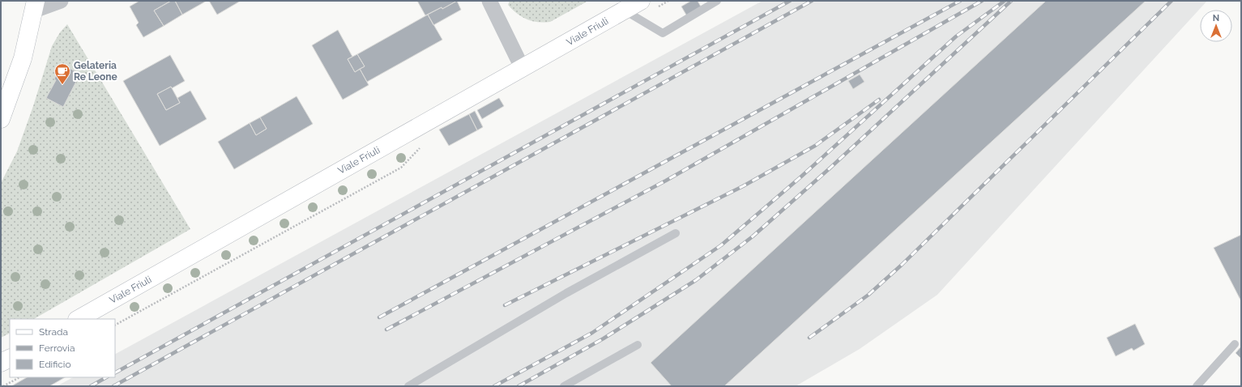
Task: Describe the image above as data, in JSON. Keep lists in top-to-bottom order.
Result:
{
  "streets": {
    "street": ["Viale Friuli"]
  },
  "places": {
    "cafe": ["Gelateria Re Leone"]
  },
  "legend": ["Strada", "Ferrovia", "Edificio"],
  "north": "top"
}
